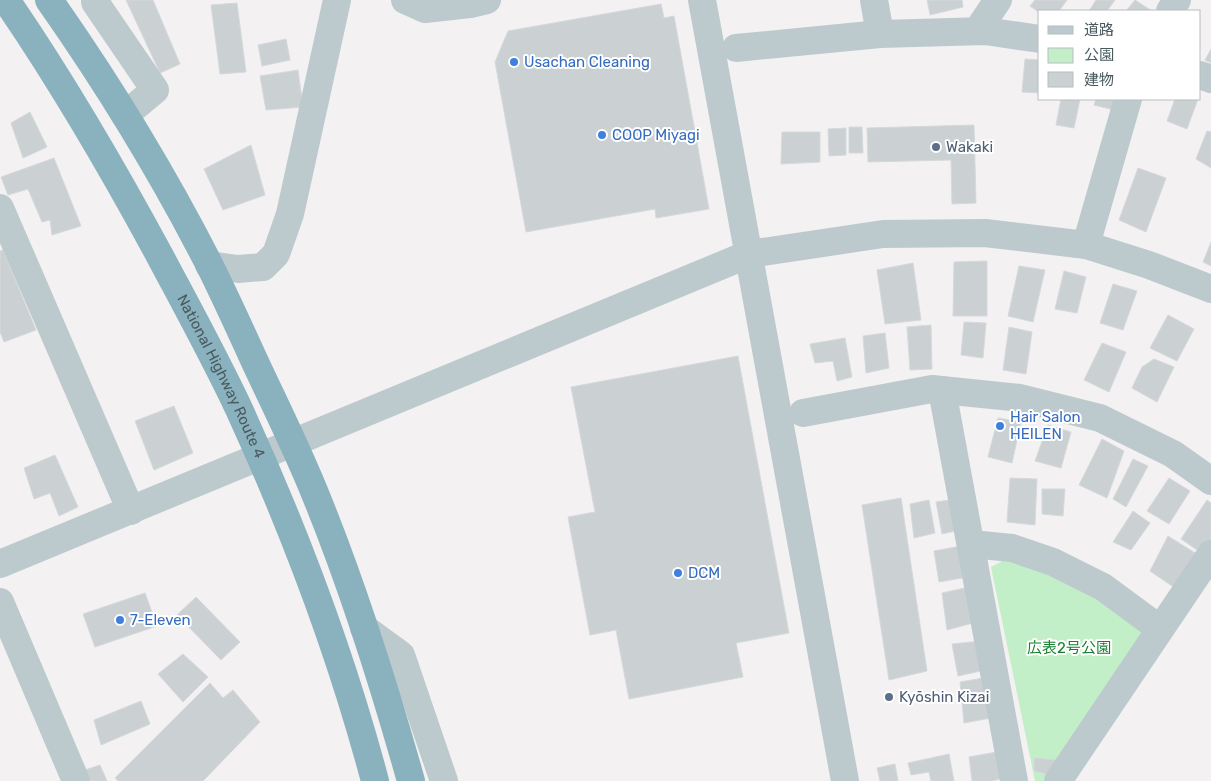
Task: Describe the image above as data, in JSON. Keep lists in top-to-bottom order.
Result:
{
  "streets": {
    "highway": ["National Highway Route 4"]
  },
  "parks": ["広表2号公園"],
  "places": [
    "Usachan Cleaning",
    "COOP Miyagi",
    "Wakaki",
    "Hair Salon HEILEN",
    "DCM",
    "7-Eleven",
    "Kyōshin Kizai"
  ],
  "legend": ["道路", "公園", "建物"]
}
